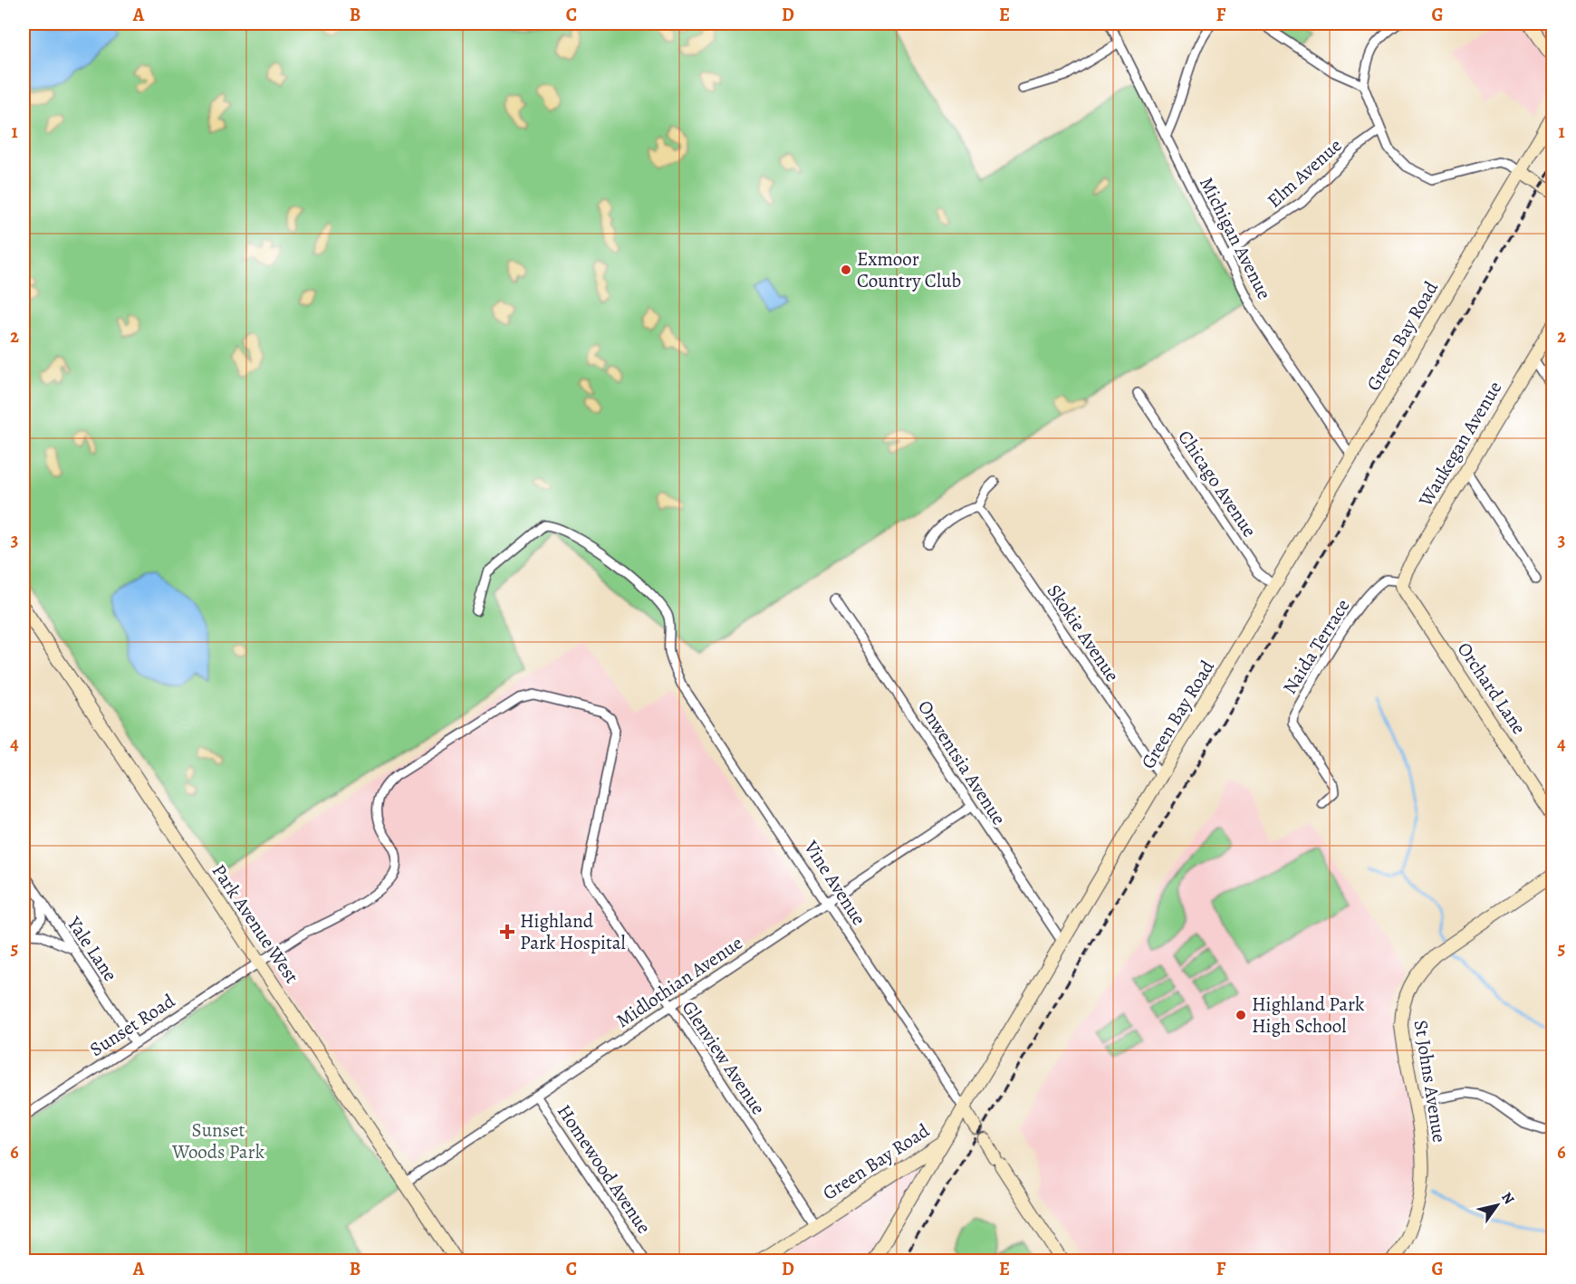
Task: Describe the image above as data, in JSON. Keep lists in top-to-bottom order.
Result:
{
  "streets": {
    "street": [
      "Elm Avenue",
      "Michigan Avenue",
      "Green Bay Road",
      "Waukegan Avenue",
      "Chicago Avenue",
      "Skokie Avenue",
      "Naida Terrace",
      "Orchard Lane",
      "Onwentsia Avenue",
      "Vine Avenue",
      "Park Avenue West",
      "Yale Lane",
      "Midlothian Avenue",
      "Sunset Road",
      "Glenview Avenue",
      "St Johns Avenue",
      "Homewood Avenue"
    ]
  },
  "crossings": [
    ["Elm Avenue", "Michigan Avenue"],
    ["Michigan Avenue", "Green Bay Road"],
    ["Green Bay Road", "Chicago Avenue"],
    ["Green Bay Road", "Skokie Avenue"],
    ["Green Bay Road", "Onwentsia Avenue"],
    ["Green Bay Road", "Vine Avenue"],
    ["Green Bay Road", "Glenview Avenue"],
    ["Waukegan Avenue", "Naida Terrace"],
    ["Waukegan Avenue", "Orchard Lane"],
    ["Naida Terrace", "Orchard Lane"],
    ["Onwentsia Avenue", "Midlothian Avenue"],
    ["Vine Avenue", "Midlothian Avenue"],
    ["Park Avenue West", "Midlothian Avenue"],
    ["Park Avenue West", "Sunset Road"],
    ["Park Avenue West", "Glenview Avenue"],
    ["Yale Lane", "Sunset Road"],
    ["Midlothian Avenue", "Glenview Avenue"],
    ["Midlothian Avenue", "Homewood Avenue"],
    ["Sunset Road", "Glenview Avenue"]
  ],
  "parks": ["Sunset Woods Park"],
  "places": {
    "other": ["Exmoor Country Club", "Highland Park High School"],
    "health": ["Highland Park Hospital"]
  },
  "north": "top right",
  "grid": {
    "columns": [
      "A",
      "B",
      "C",
      "D",
      "E",
      "F",
      "G"
    ],
    "rows": [
      "1",
      "2",
      "3",
      "4",
      "5",
      "6"
    ]
  }
}
